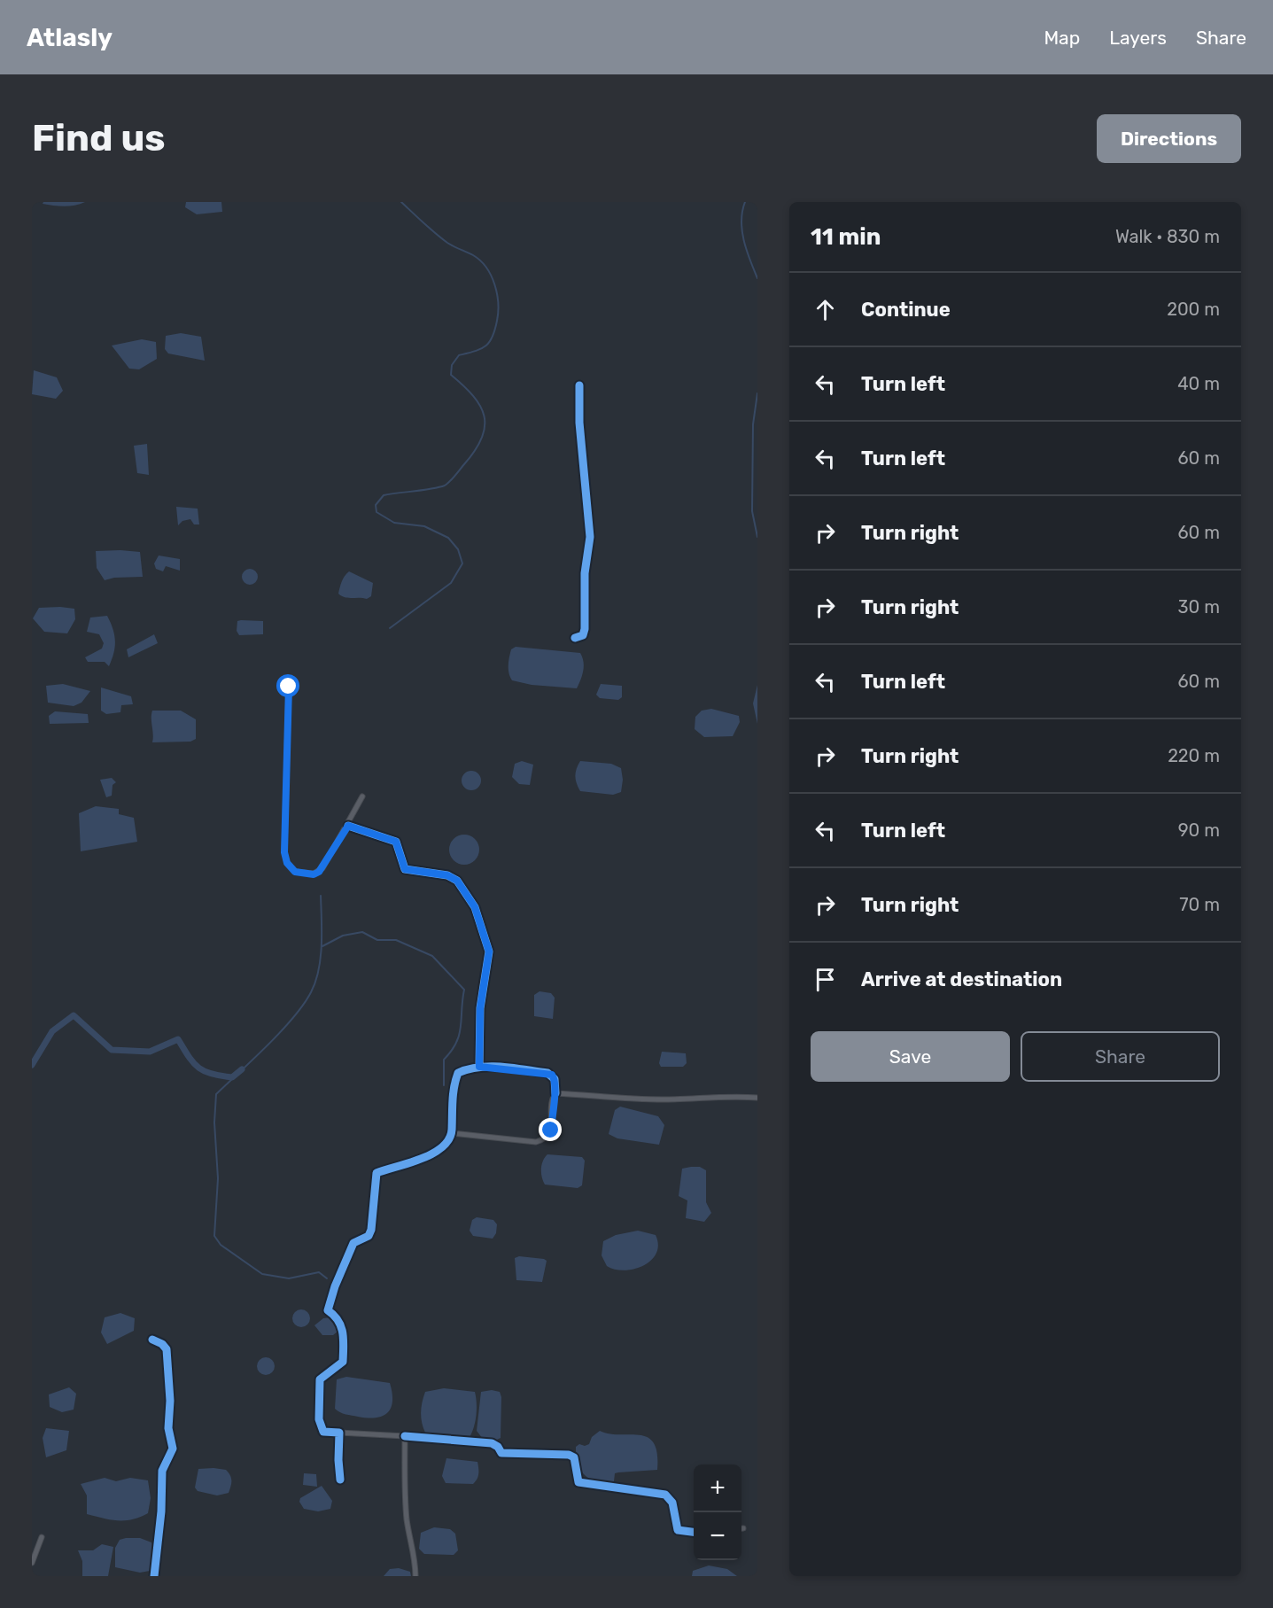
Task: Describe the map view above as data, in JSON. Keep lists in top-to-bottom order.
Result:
{
  "page": {
    "header": "Atlasly",
    "nav": ["Map", "Layers", "Share"],
    "buttons": [
      "Directions",
      ["Save", "Share"]
    ],
    "title": "Find us",
    "heading": ["11 min", "Walk · 830 m"],
    "list": [
      ["Continue", "200 m"],
      ["Turn left", "40 m"],
      ["Turn left", "60 m"],
      ["Turn right", "60 m"],
      ["Turn right", "30 m"],
      ["Turn left", "60 m"],
      ["Turn right", "220 m"],
      ["Turn left", "90 m"],
      ["Turn right", "70 m"],
      "Arrive at destination"
    ],
    "map_buttons": ["+", "−"]
  }
}
